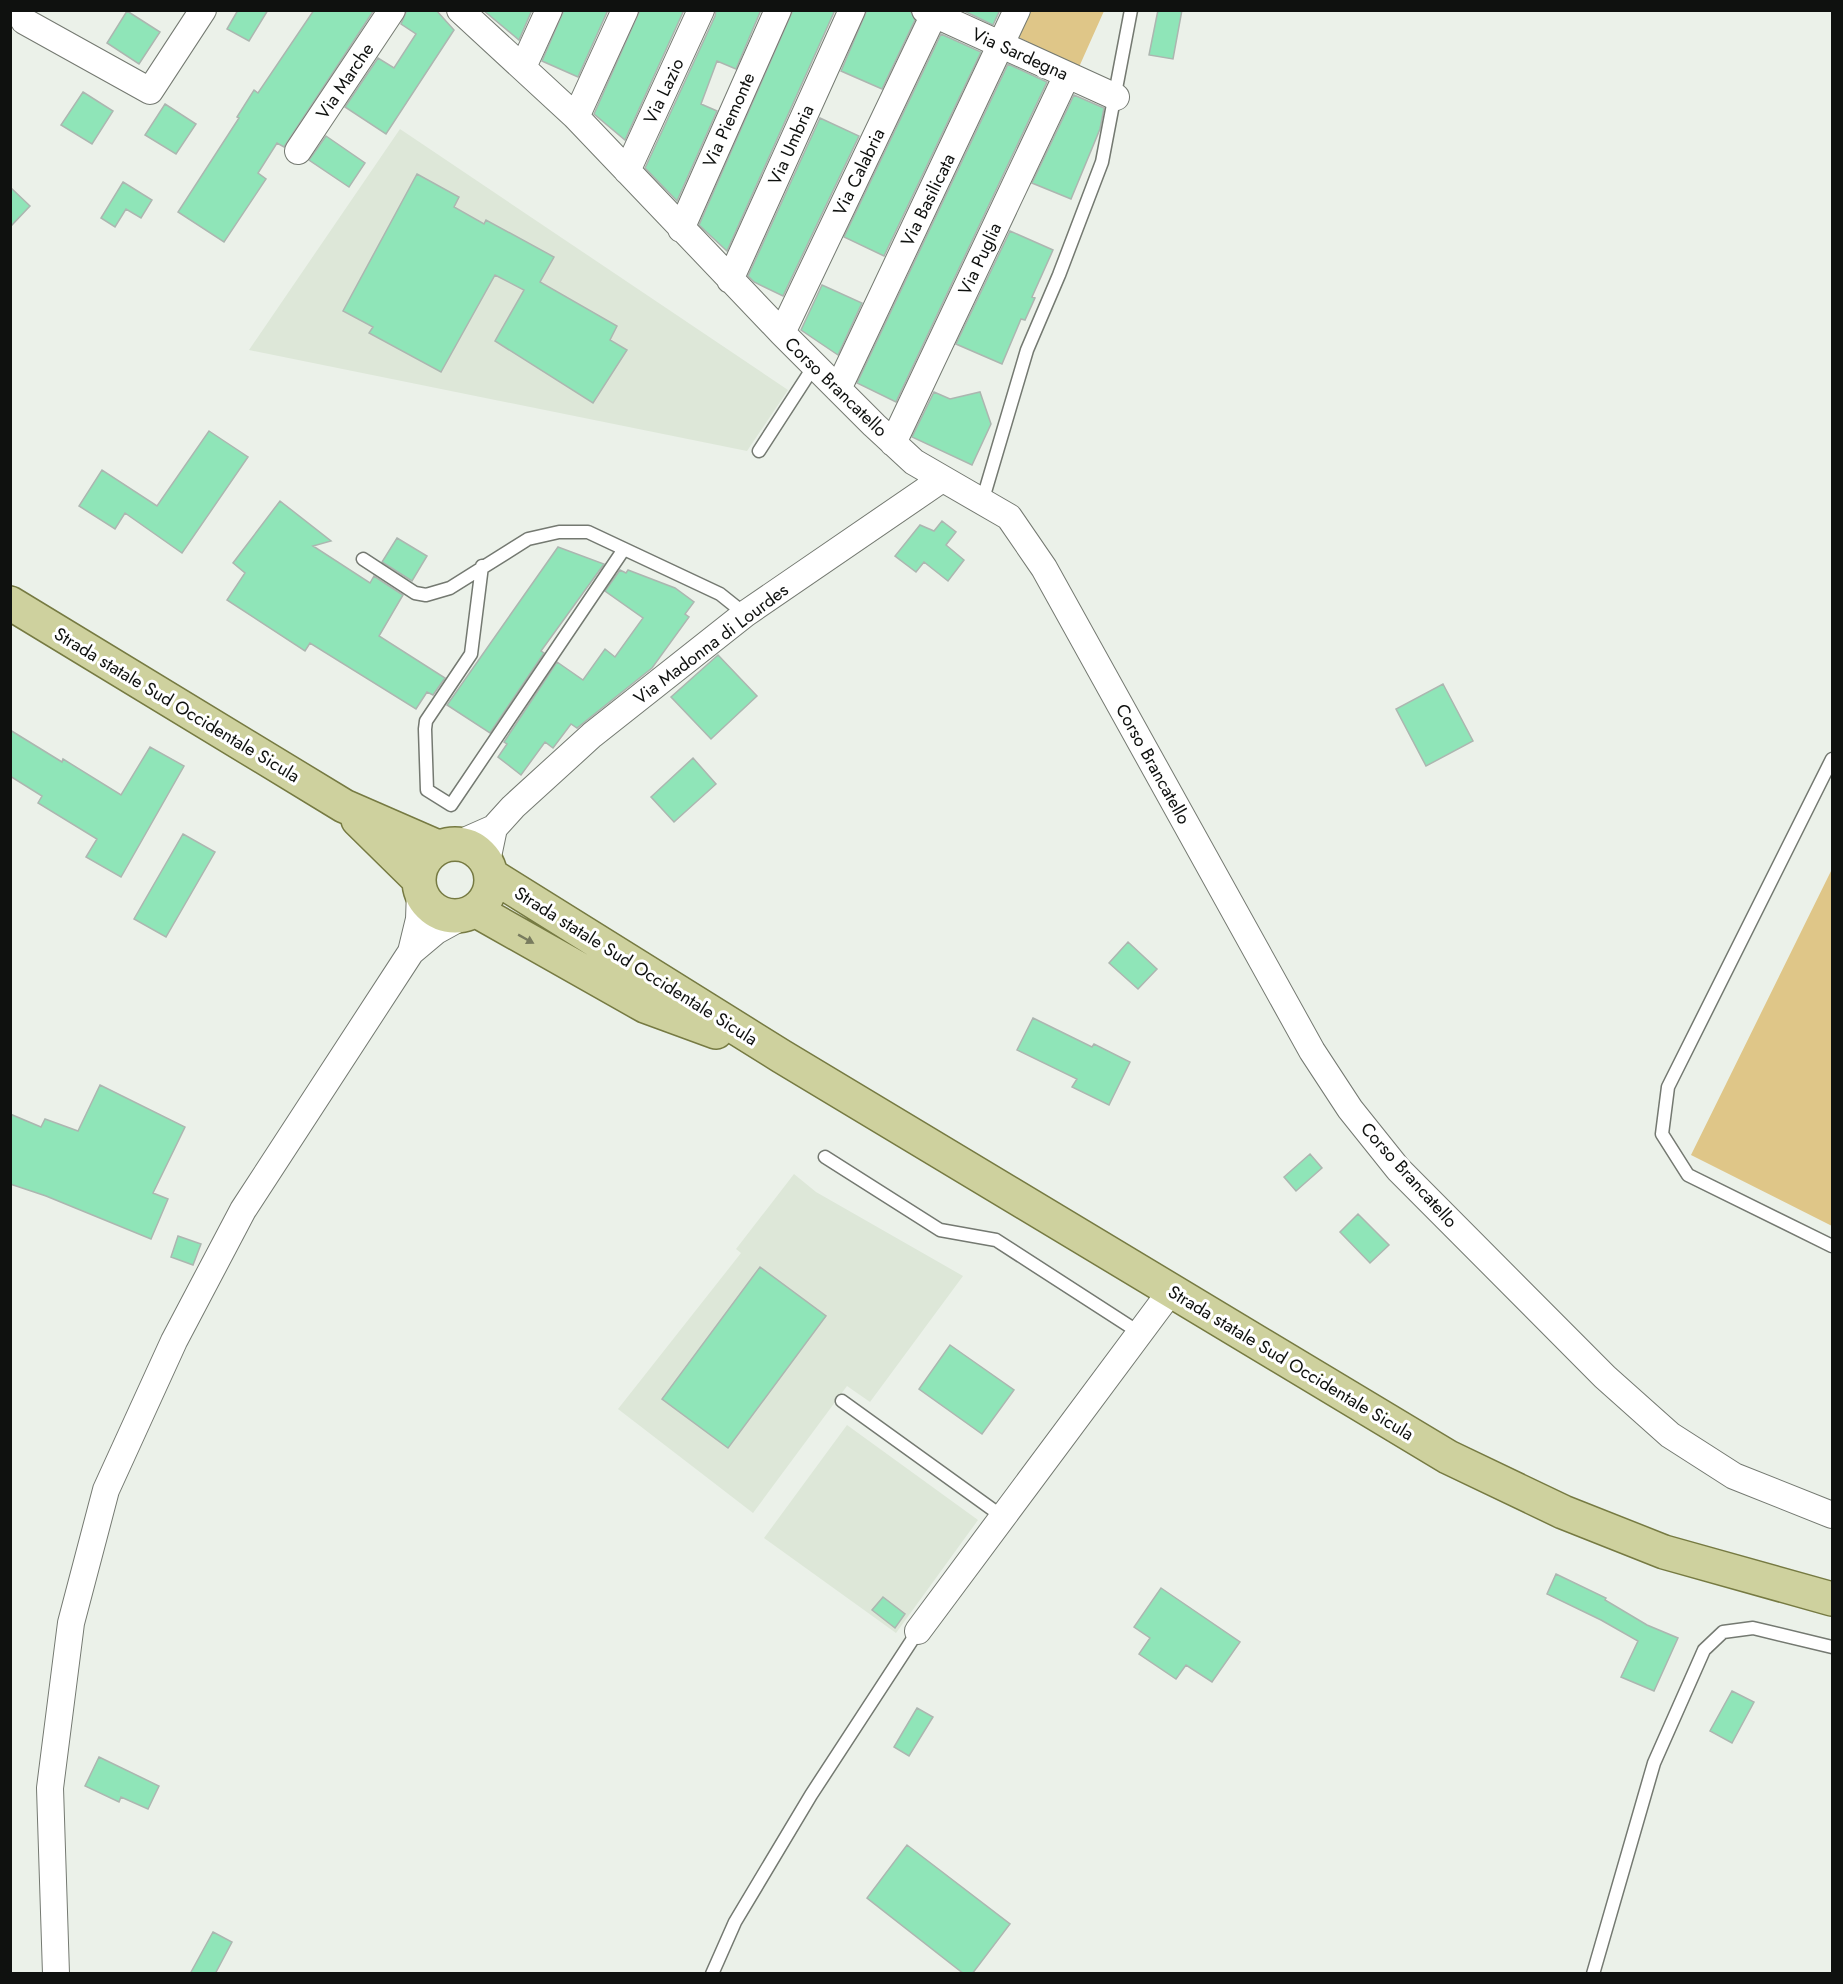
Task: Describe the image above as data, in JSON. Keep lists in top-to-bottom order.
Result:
{
  "streets": {
    "main road": ["Strada statale Sud Occidentale Sicula"],
    "street": [
      "Via Sardegna",
      "Via Marche",
      "Via Lazio",
      "Via Piemonte",
      "Via Umbria",
      "Via Calabria",
      "Via Basilicata",
      "Via Puglia",
      "Corso Brancatello",
      "Via Madonna di Lourdes"
    ]
  },
  "crossings": [
    ["Via Sardegna", "Via Calabria"],
    ["Via Sardegna", "Via Basilicata"],
    ["Via Sardegna", "Via Puglia"],
    ["Via Lazio", "Corso Brancatello"],
    ["Via Piemonte", "Corso Brancatello"],
    ["Via Umbria", "Corso Brancatello"],
    ["Via Calabria", "Corso Brancatello"],
    ["Via Basilicata", "Corso Brancatello"],
    ["Via Puglia", "Corso Brancatello"],
    ["Corso Brancatello", "Via Madonna di Lourdes"],
    ["Via Madonna di Lourdes", "Strada statale Sud Occidentale Sicula"]
  ]
}
